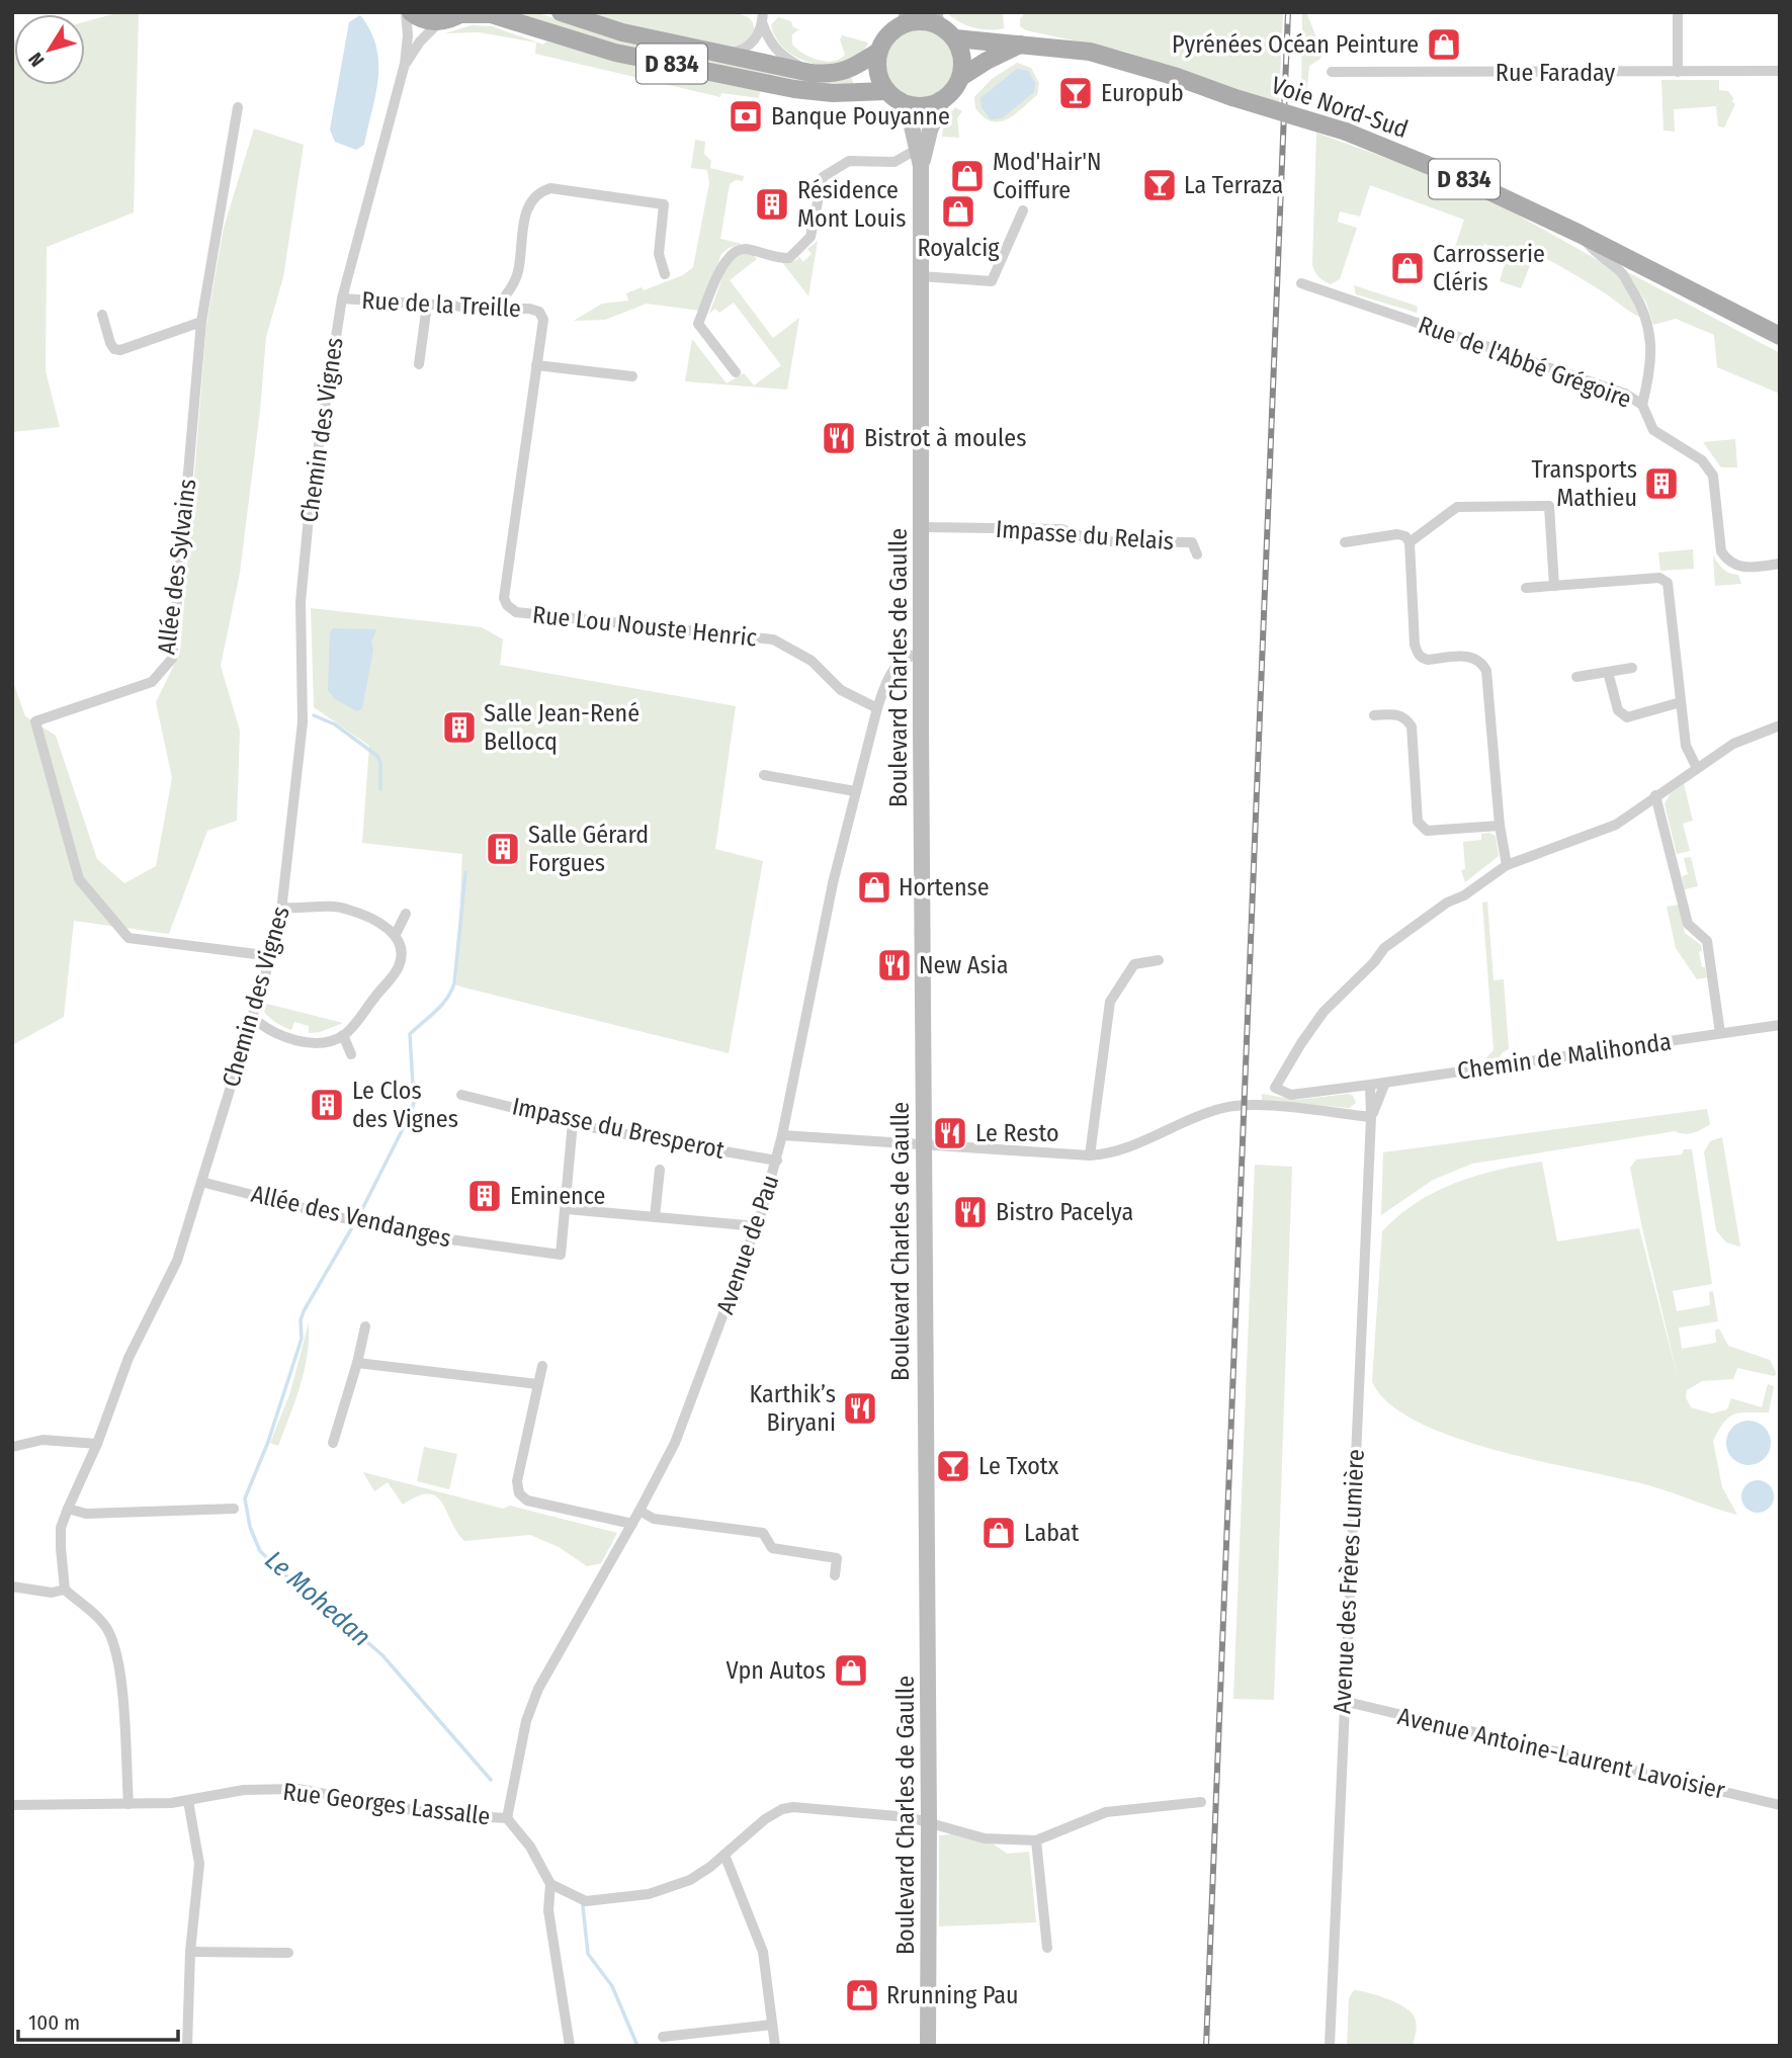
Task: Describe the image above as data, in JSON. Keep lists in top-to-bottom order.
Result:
{
  "streets": {
    "main road": ["D 834", "Voie Nord-Sud", "Boulevard Charles de Gaulle"],
    "street": [
      "Rue Faraday",
      "Rue de la Treille",
      "Rue de l'Abbé Grégoire",
      "Chemin des Vignes",
      "Impasse du Relais",
      "Allée des Sylvains",
      "Rue Lou Nouste Henric",
      "Chemin de Malihonda",
      "Impasse du Bresperot",
      "Allée des Vendanges",
      "Avenue de Pau",
      "Avenue des Frères Lumière",
      "Avenue Antoine-Laurent Lavoisier",
      "Rue Georges Lassalle"
    ]
  },
  "crossings": [
    ["D 834", "Voie Nord-Sud"],
    ["Voie Nord-Sud", "Rue de l'Abbé Grégoire"],
    ["Rue de la Treille", "Chemin des Vignes"],
    ["Rue de la Treille", "Rue Lou Nouste Henric"],
    ["Chemin des Vignes", "Allée des Sylvains"],
    ["Chemin des Vignes", "Allée des Vendanges"],
    ["Impasse du Relais", "Boulevard Charles de Gaulle"],
    ["Rue Lou Nouste Henric", "Avenue de Pau"],
    ["Boulevard Charles de Gaulle", "Avenue de Pau"],
    ["Impasse du Bresperot", "Avenue de Pau"],
    ["Avenue de Pau", "Rue Georges Lassalle"],
    ["Avenue des Frères Lumière", "Avenue Antoine-Laurent Lavoisier"]
  ],
  "water": ["Le Mohedan"],
  "places": {
    "shop": [
      "Pyrénées Océan Peinture",
      "Mod'Hair'N Coiffure",
      "Royalcig",
      "Carrosserie Cléris",
      "Hortense",
      "Labat",
      "Vpn Autos",
      "Rrunning Pau"
    ],
    "bar": ["Europub", "La Terraza", "Le Txotx"],
    "bank": ["Banque Pouyanne"],
    "building": [
      "Résidence Mont Louis",
      "Transports Mathieu",
      "Salle Jean-René Bellocq",
      "Salle Gérard Forgues",
      "Le Clos des Vignes",
      "Eminence"
    ],
    "restaurant": [
      "Bistrot à moules",
      "New Asia",
      "Le Resto",
      "Bistro Pacelya",
      "Karthik’s Biryani"
    ]
  },
  "scale_bar": "100 m",
  "north": "bottom left"
}
